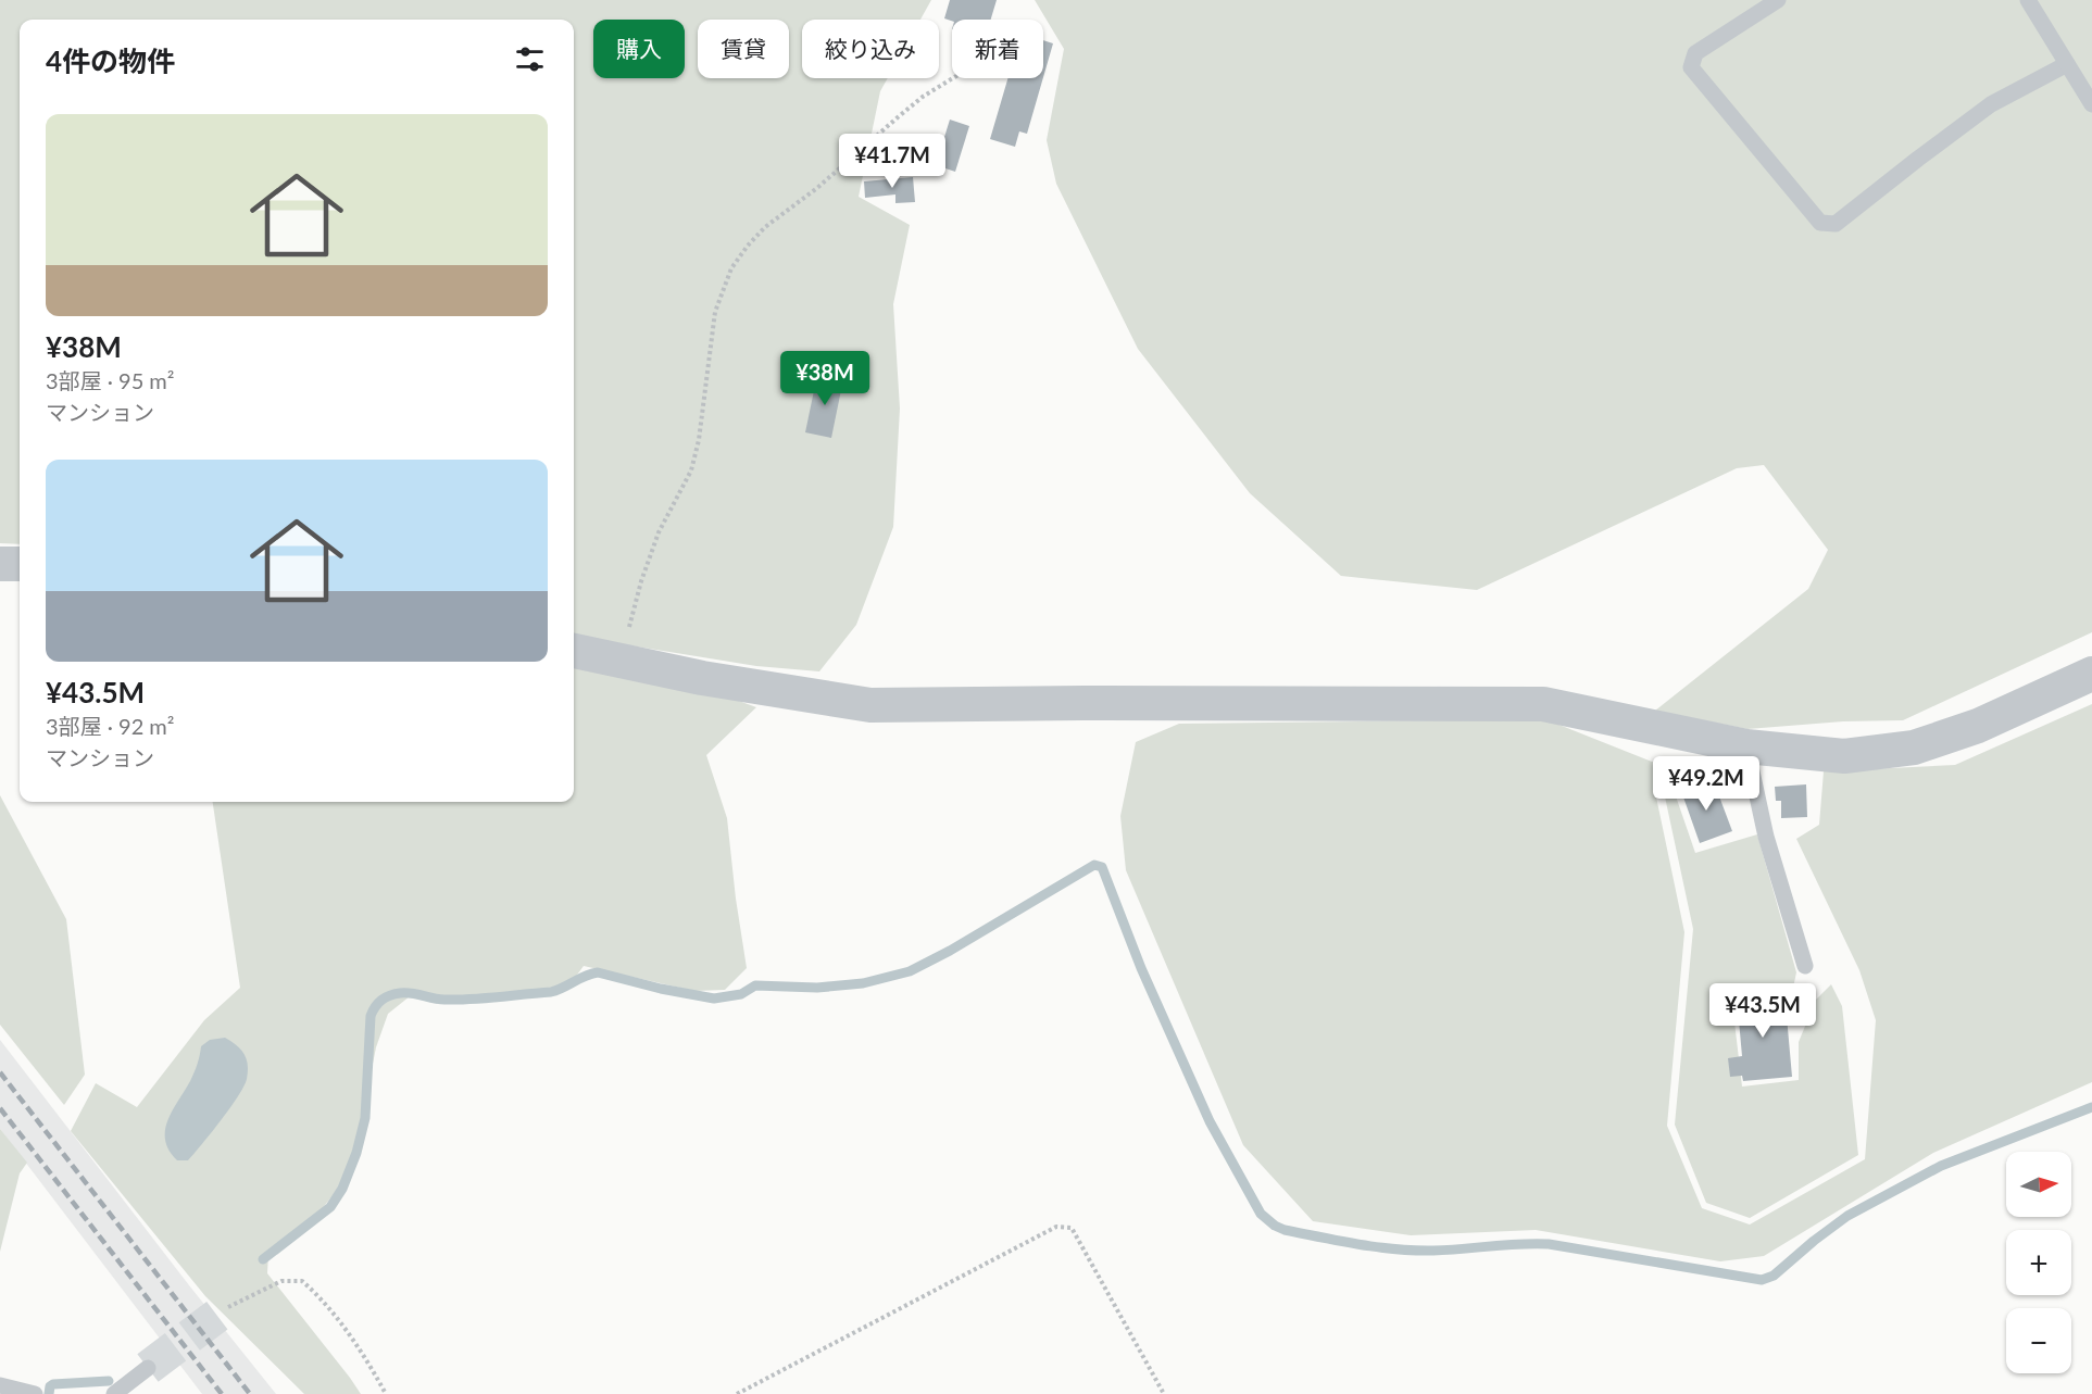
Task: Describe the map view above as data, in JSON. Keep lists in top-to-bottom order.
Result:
{
  "north": "right",
  "page": {
    "chip": [
      "購入",
      "賃貸",
      "絞り込み",
      "新着"
    ],
    "heading": "4件の物件",
    "list": [
      {
        "name": "¥38M",
        "note": "3部屋 · 95 m² · マンション"
      },
      {
        "name": "¥43.5M",
        "note": "3部屋 · 92 m² · マンション"
      }
    ],
    "price": [
      "¥41.7M",
      "¥38M",
      "¥49.2M",
      "¥43.5M"
    ],
    "map_buttons": ["+", "−"]
  }
}
